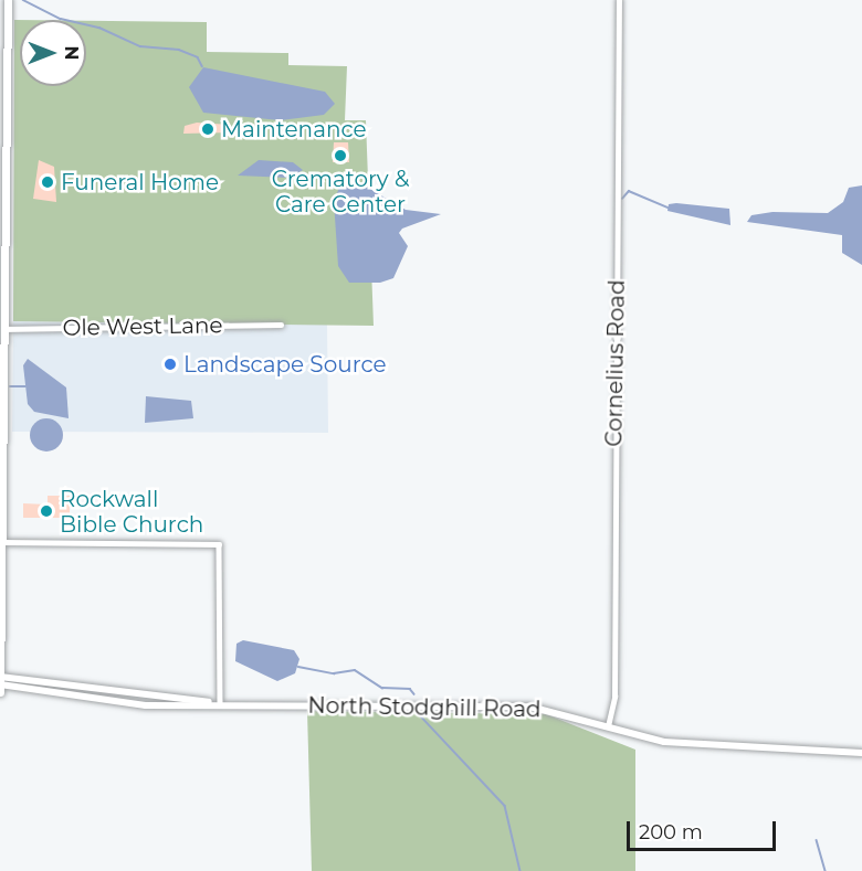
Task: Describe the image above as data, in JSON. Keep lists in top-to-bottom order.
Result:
{
  "streets": {
    "street": ["Ole West Lane", "Cornelius Road", "North Stodghill Road"]
  },
  "crossings": [
    ["Cornelius Road", "North Stodghill Road"]
  ],
  "places": [
    "Maintenance",
    "Crematory & Care Center",
    "Funeral Home",
    "Landscape Source",
    "Rockwall Bible Church"
  ],
  "scale_bar": "200 m",
  "north": "right"
}
